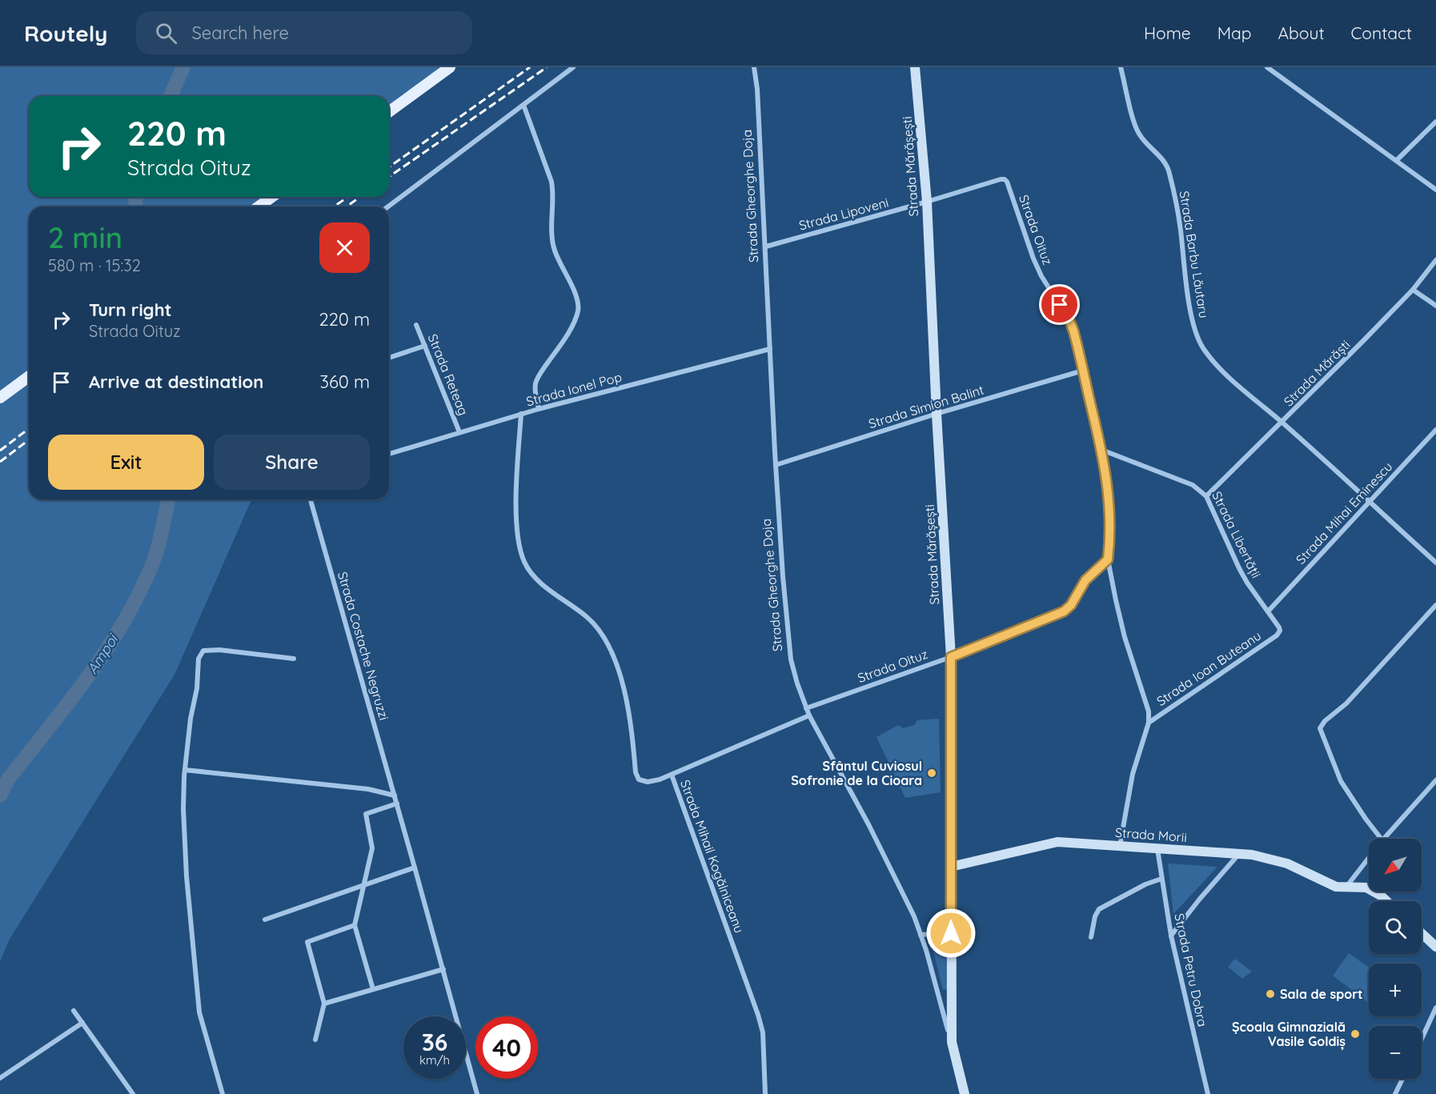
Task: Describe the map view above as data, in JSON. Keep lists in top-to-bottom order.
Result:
{
  "streets": {
    "street": [
      "Strada Mărășești",
      "Strada Gheorghe Doja",
      "Strada Lipoveni",
      "Strada Oituz",
      "Strada Barbu Lăutaru",
      "Strada Mărăști",
      "Strada Reteag",
      "Strada Ionel Pop",
      "Strada Simion Balint",
      "Strada Mihai Eminescu",
      "Strada Libertății",
      "Strada Costache Negruzzi",
      "Strada Ioan Buteanu",
      "Strada Morii",
      "Strada Mihail Kogălniceanu",
      "Strada Petru Dobra"
    ]
  },
  "crossings": [
    ["Strada Mărășești", "Strada Gheorghe Doja"],
    ["Strada Mărășești", "Strada Lipoveni"],
    ["Strada Mărășești", "Strada Oituz"],
    ["Strada Mărășești", "Strada Simion Balint"],
    ["Strada Mărășești", "Strada Morii"],
    ["Strada Gheorghe Doja", "Strada Lipoveni"],
    ["Strada Gheorghe Doja", "Strada Oituz"],
    ["Strada Gheorghe Doja", "Strada Ionel Pop"],
    ["Strada Gheorghe Doja", "Strada Simion Balint"],
    ["Strada Lipoveni", "Strada Oituz"],
    ["Strada Oituz", "Strada Simion Balint"],
    ["Strada Oituz", "Strada Libertății"],
    ["Strada Oituz", "Strada Ioan Buteanu"],
    ["Strada Barbu Lăutaru", "Strada Mărăști"],
    ["Strada Barbu Lăutaru", "Strada Mihai Eminescu"],
    ["Strada Mărăști", "Strada Libertății"],
    ["Strada Reteag", "Strada Ionel Pop"],
    ["Strada Ionel Pop", "Strada Mihail Kogălniceanu"],
    ["Strada Mihai Eminescu", "Strada Libertății"],
    ["Strada Libertății", "Strada Ioan Buteanu"],
    ["Strada Ioan Buteanu", "Strada Morii"],
    ["Strada Morii", "Strada Petru Dobra"]
  ],
  "water": ["Ampoi"],
  "places": ["Sfântul Cuviosul Sofronie de la Cioara", "Sala de sport", "Școala Gimnazială Vasile Goldiș"],
  "north": "bottom left",
  "page": {
    "header": "Routely",
    "search": "Search here",
    "nav": [
      "Home",
      "Map",
      "About",
      "Contact"
    ],
    "turn": ["220 m", "Strada Oituz"],
    "heading": ["2 min", "580 m · 15:32"],
    "list": [
      {
        "name": "Turn right",
        "note": "Strada Oituz",
        "value": "220 m"
      },
      {
        "name": "Arrive at destination",
        "value": "360 m"
      }
    ],
    "buttons": ["Exit", "Share"],
    "map_buttons": ["+", "−"],
    "speed": "36 km/h",
    "limit": "40"
  }
}
